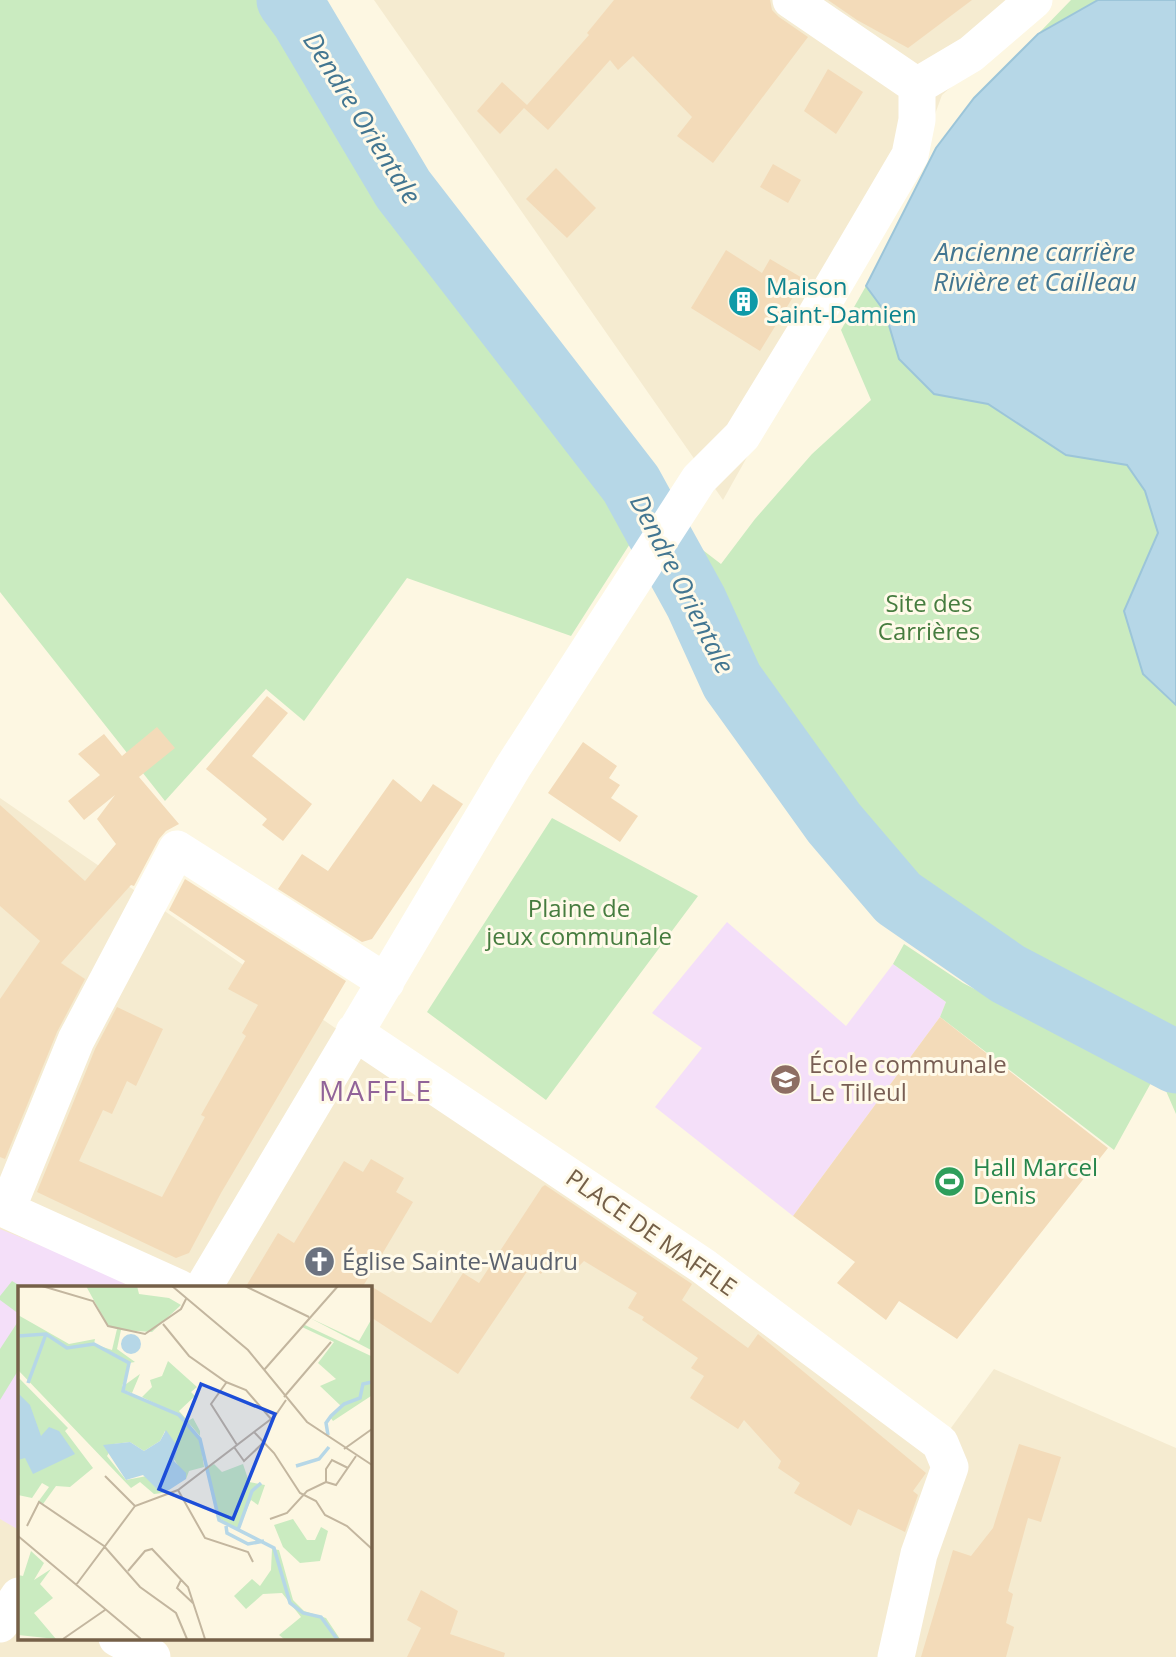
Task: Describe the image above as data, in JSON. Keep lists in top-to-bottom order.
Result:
{
  "streets": {
    "street": ["PLACE DE MAFFLE"]
  },
  "districts": ["MAFFLE"],
  "water": ["Dendre Orientale", "Ancienne carrière Rivière et Cailleau"],
  "parks": ["Site des Carrières", "Plaine de jeux communale"],
  "places": {
    "building": ["Maison Saint-Damien"],
    "school or university": ["École communale Le Tilleul"],
    "sports": ["Hall Marcel Denis"],
    "church": ["Église Sainte-Waudru"]
  }
}
